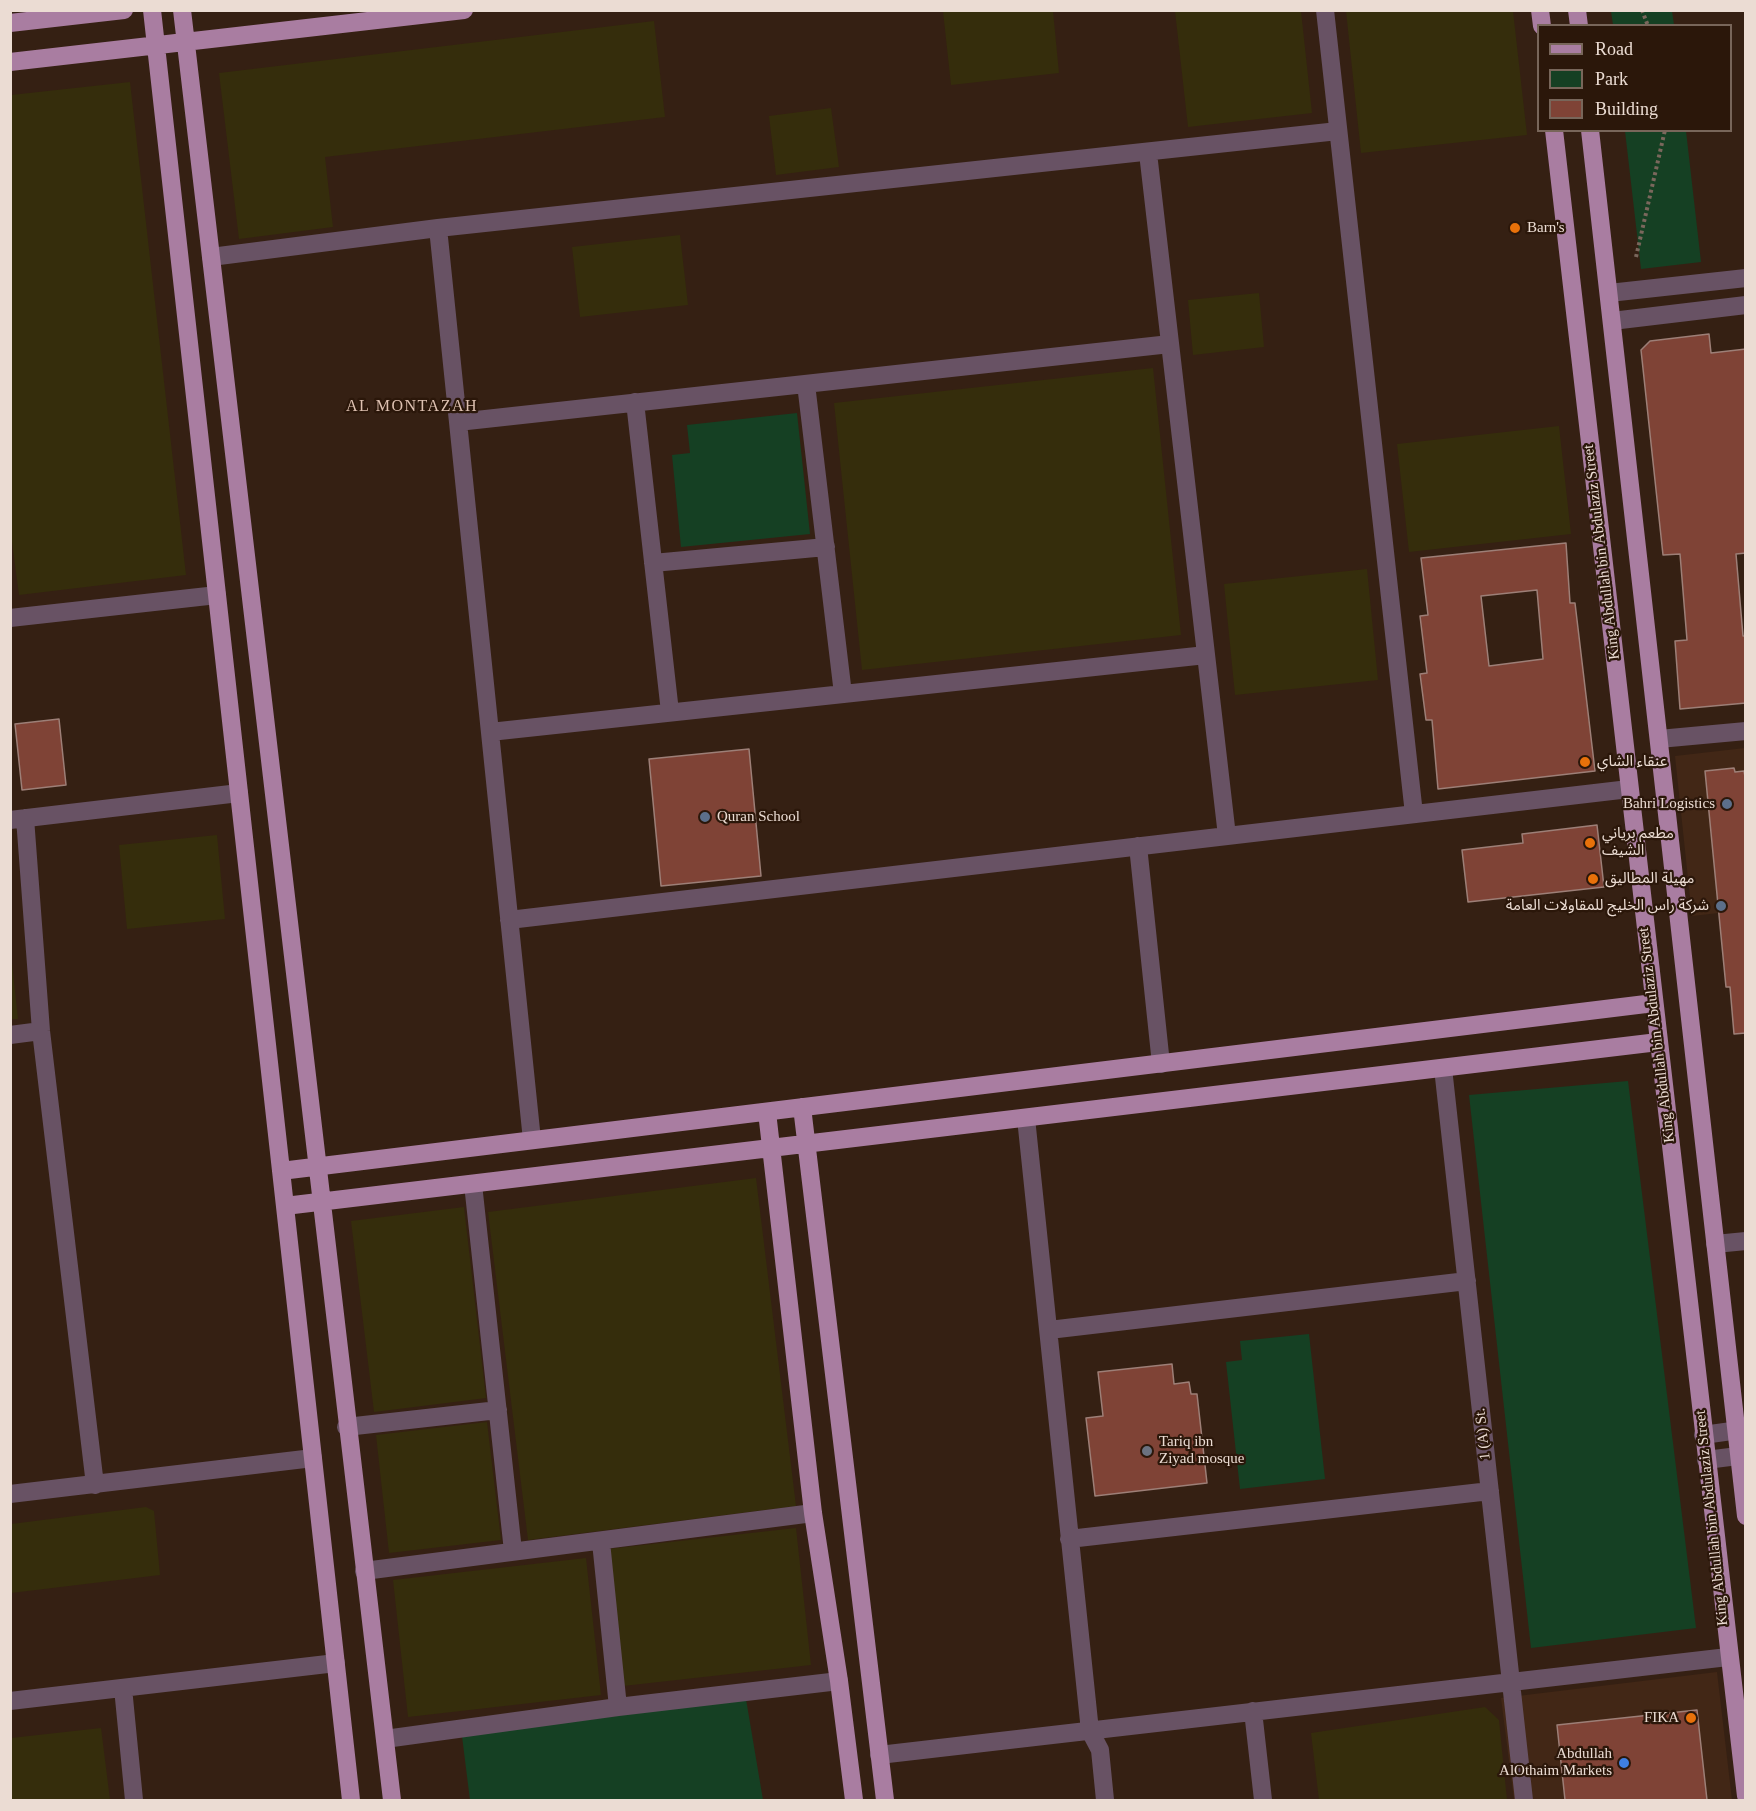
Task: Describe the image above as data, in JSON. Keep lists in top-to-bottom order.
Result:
{
  "streets": {
    "main road": ["King Abdullah bin Abdulaziz Street"],
    "street": ["1 (A) St."]
  },
  "districts": ["AL MONTAZAH"],
  "places": [
    "Barn's",
    "عنقاء الشاي",
    "Bahri Logistics",
    "Quran School",
    "مطعم برياني الشيف",
    "مهيلة المطاليق",
    "شركة راس الخليج للمقاولات العامة",
    "Tariq ibn Ziyad mosque",
    "FIKA",
    "Abdullah AlOthaim Markets"
  ],
  "legend": ["Road", "Park", "Building"]
}
